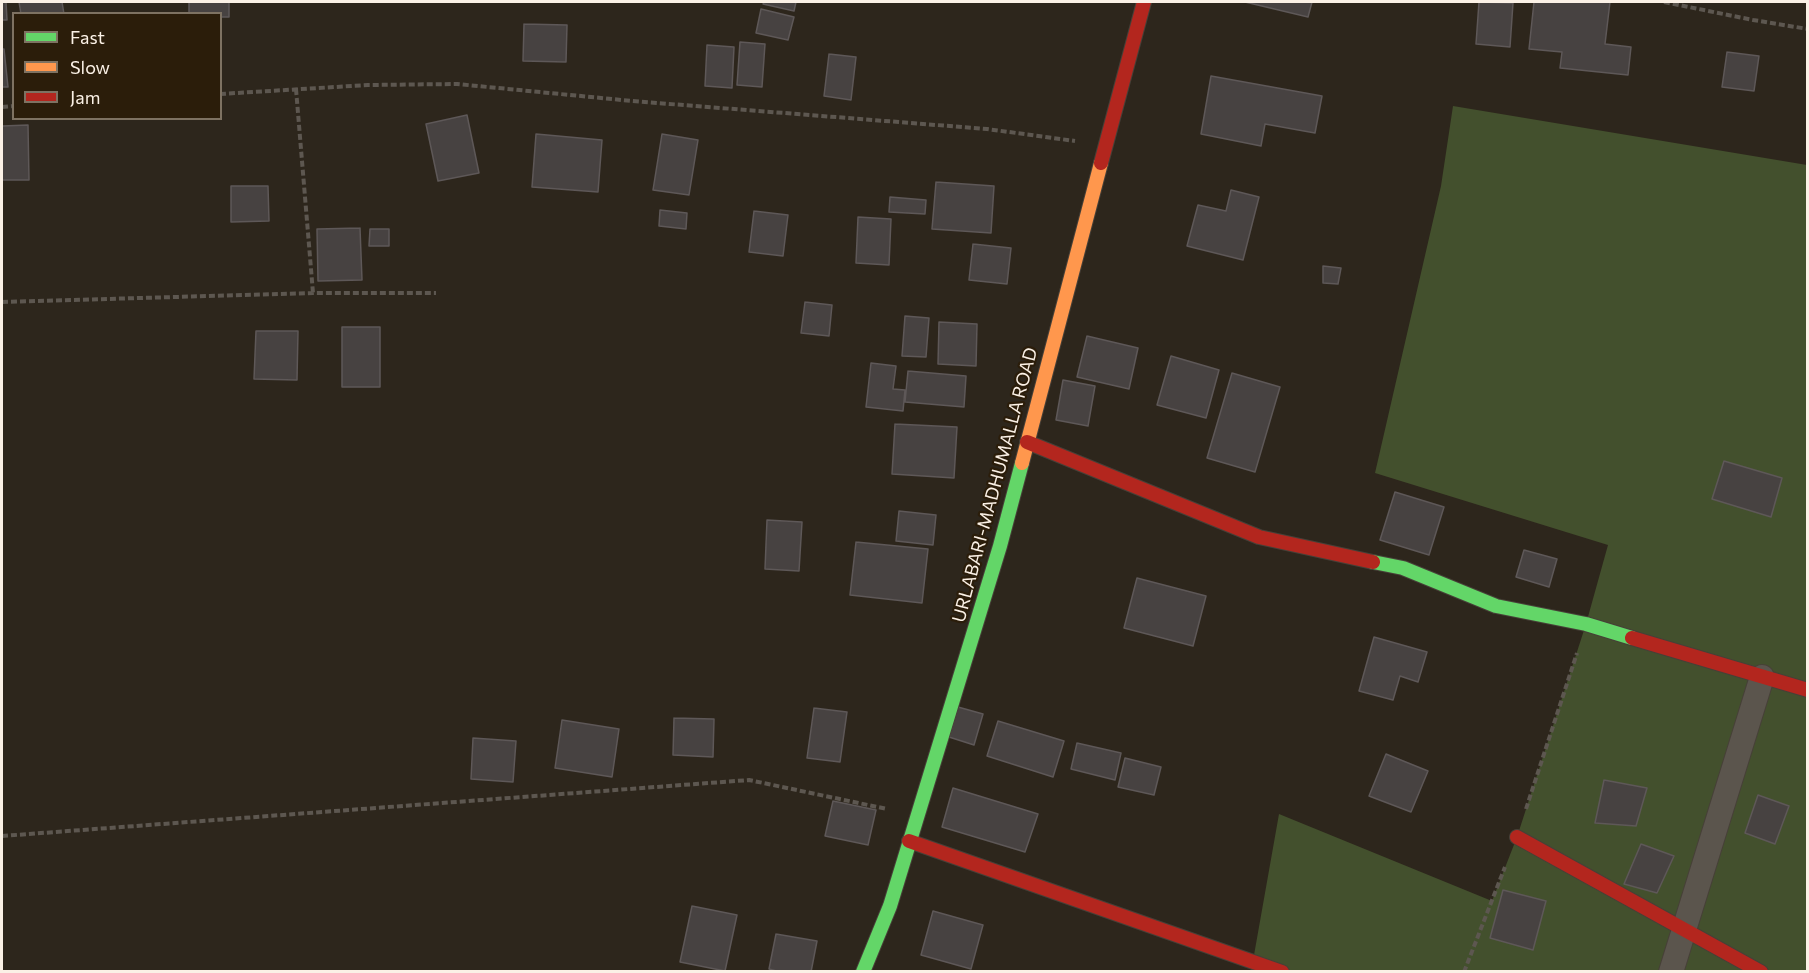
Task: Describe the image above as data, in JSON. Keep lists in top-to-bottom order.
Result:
{
  "streets": {
    "street": ["URLABARI-MADHUMALLA ROAD"]
  },
  "legend": ["Fast", "Slow", "Jam"]
}
